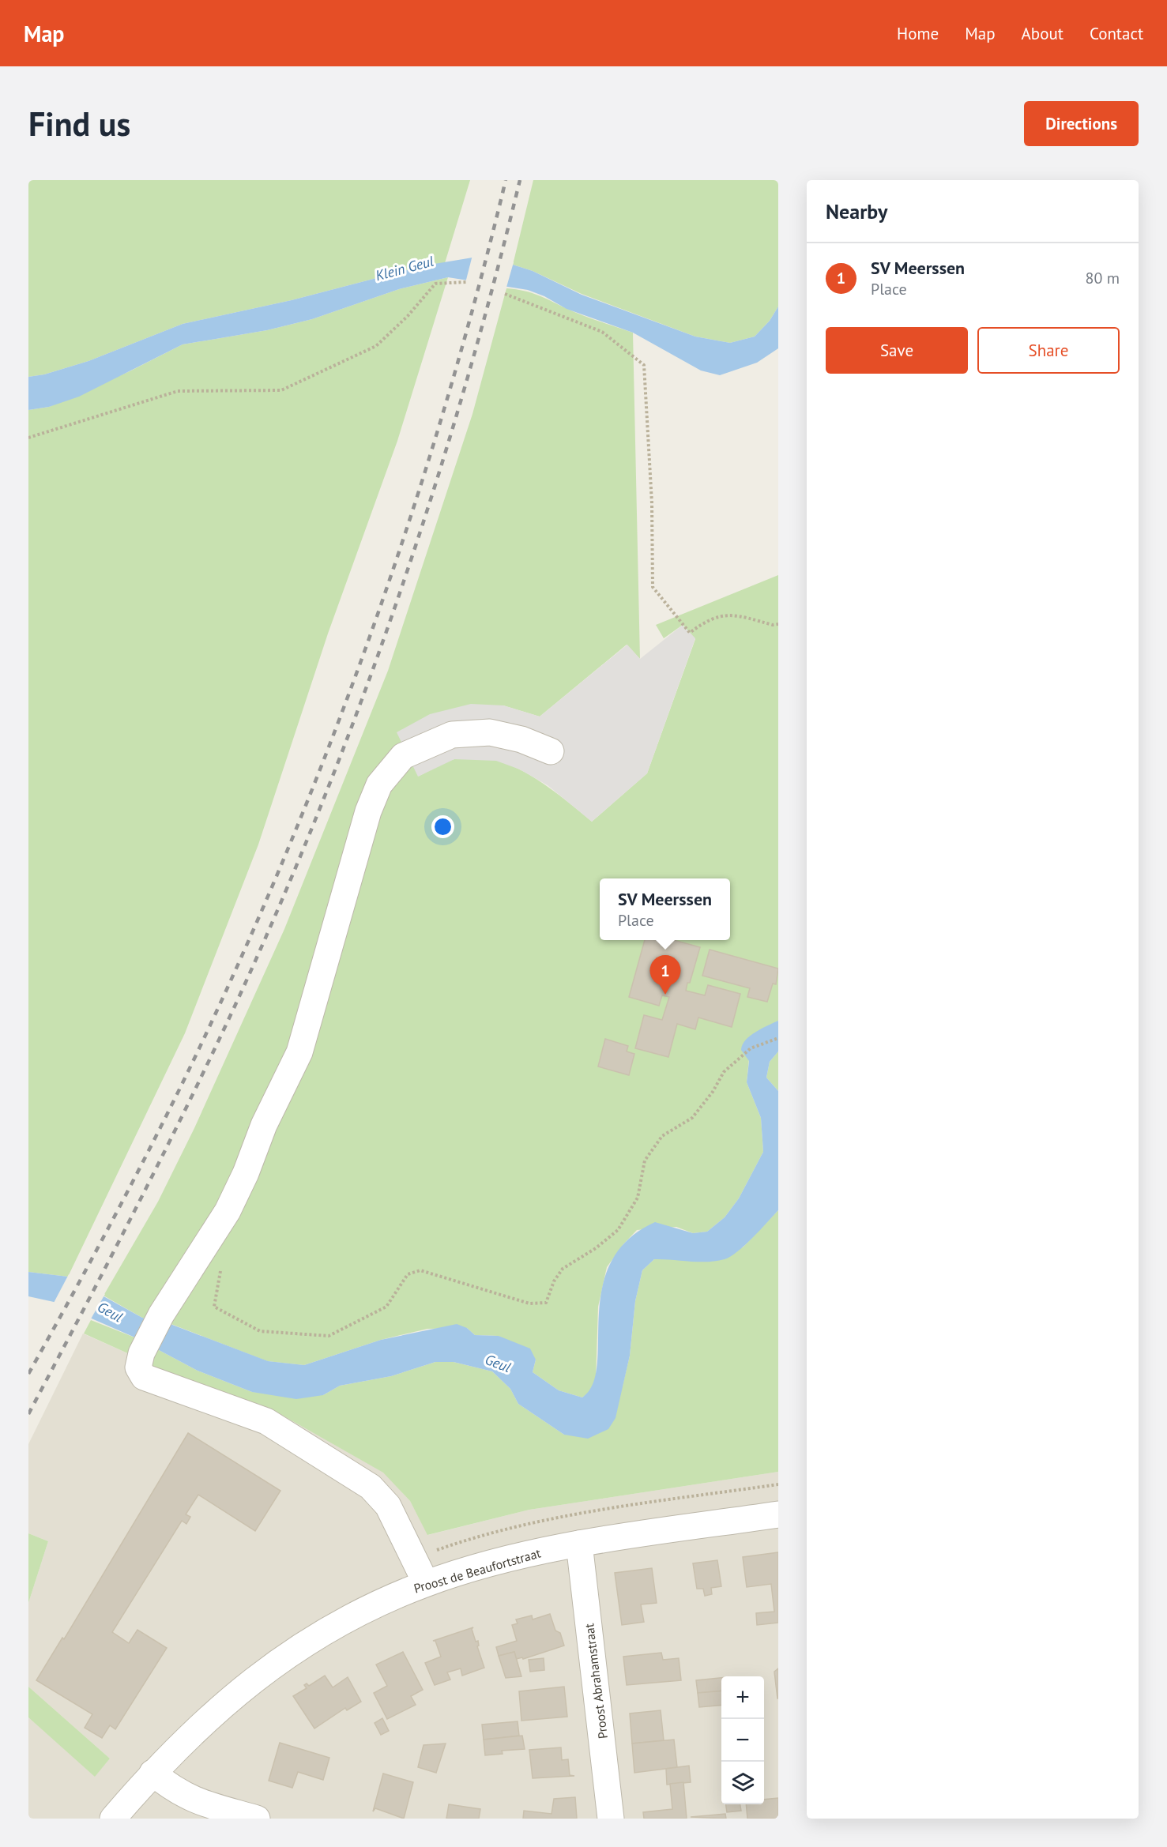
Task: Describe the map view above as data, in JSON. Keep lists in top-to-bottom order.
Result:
{
  "streets": {
    "street": ["Proost de Beaufortstraat", "Proost Abrahamstraat"]
  },
  "crossings": [
    ["Proost de Beaufortstraat", "Proost Abrahamstraat"]
  ],
  "water": ["Klein Geul", "Geul"],
  "page": {
    "header": "Map",
    "nav": [
      "Home",
      "Map",
      "About",
      "Contact"
    ],
    "buttons": [
      "Directions",
      ["Save", "Share"]
    ],
    "title": "Find us",
    "heading": "Nearby",
    "list": [
      {
        "mark": "1",
        "name": "SV Meerssen",
        "note": "Place",
        "value": "80 m"
      }
    ],
    "popup": ["SV Meerssen", "Place"],
    "pins": "1",
    "map_buttons": ["+", "−"]
  }
}
